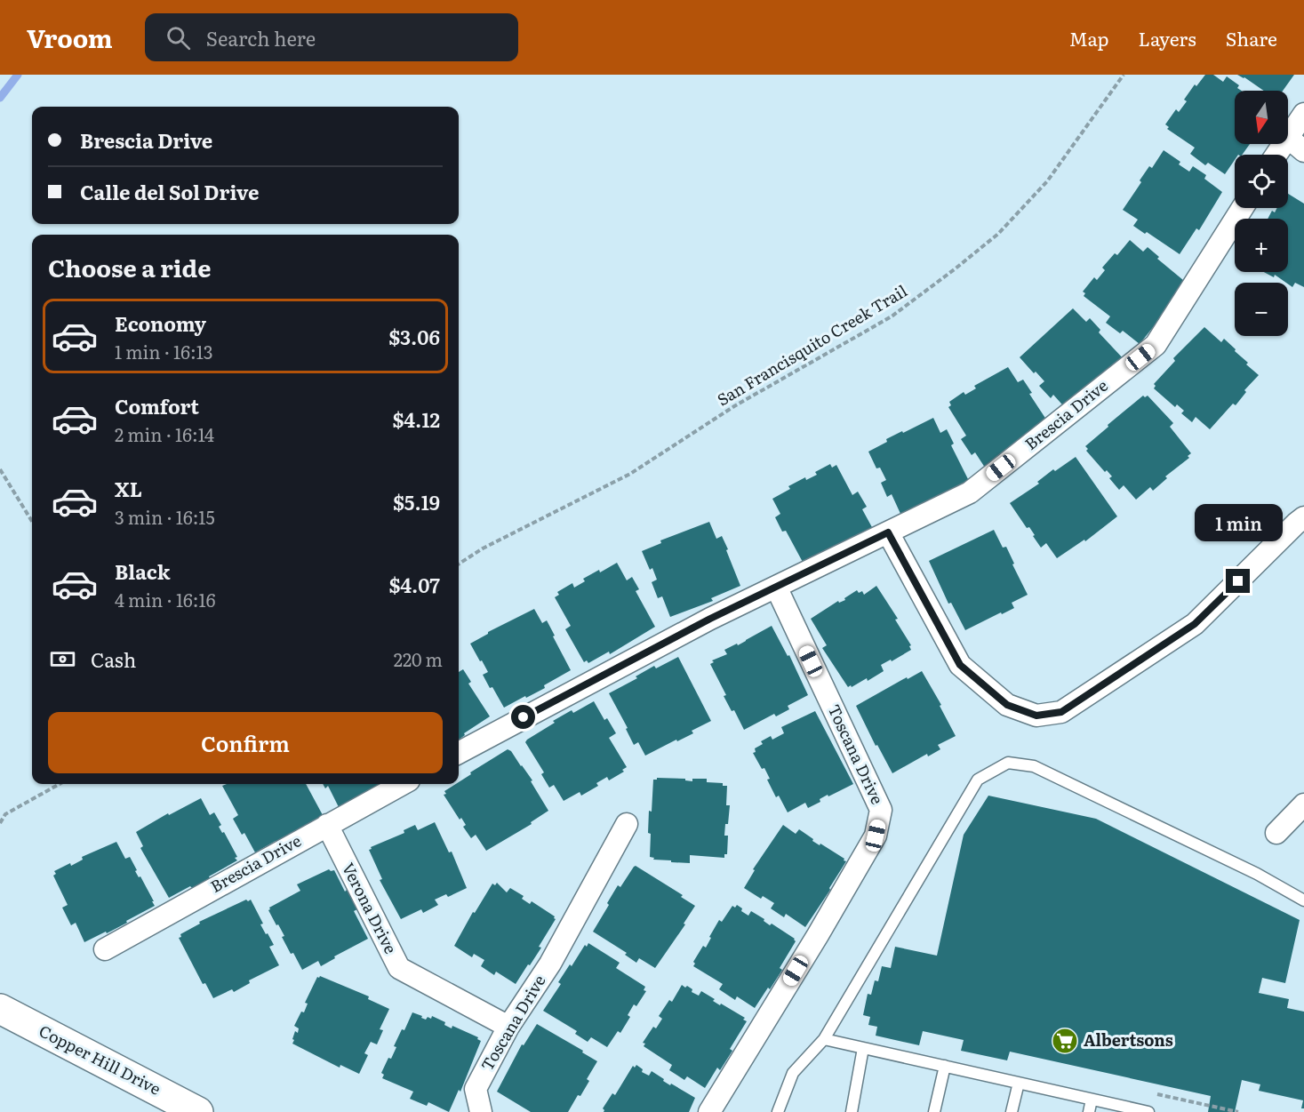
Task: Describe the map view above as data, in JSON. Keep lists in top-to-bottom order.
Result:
{
  "streets": {
    "main road": ["Copper Hill Drive"],
    "street": ["Brescia Drive", "Toscana Drive", "Verona Drive"],
    "path": ["San Francisquito Creek Trail"]
  },
  "crossings": [
    ["Brescia Drive", "Toscana Drive"],
    ["Brescia Drive", "Verona Drive"],
    ["Toscana Drive", "Verona Drive"]
  ],
  "places": {
    "supermarket": ["Albertsons"]
  },
  "north": "bottom",
  "page": {
    "header": "Vroom",
    "search": "Search here",
    "nav": ["Map", "Layers", "Share"],
    "map_buttons": ["+", "−"],
    "banner": ["Brescia Drive", "Calle del Sol Drive"],
    "heading": "Choose a ride",
    "list": [
      {
        "name": "Economy",
        "note": "1 min · 16:13",
        "value": "$3.06"
      },
      {
        "name": "Comfort",
        "note": "2 min · 16:14",
        "value": "$4.12"
      },
      {
        "name": "XL",
        "note": "3 min · 16:15",
        "value": "$5.19"
      },
      {
        "name": "Black",
        "note": "4 min · 16:16",
        "value": "$4.07"
      }
    ],
    "bubble": "1 min",
    "pay": ["Cash", "220 m"],
    "buttons": "Confirm"
  }
}
